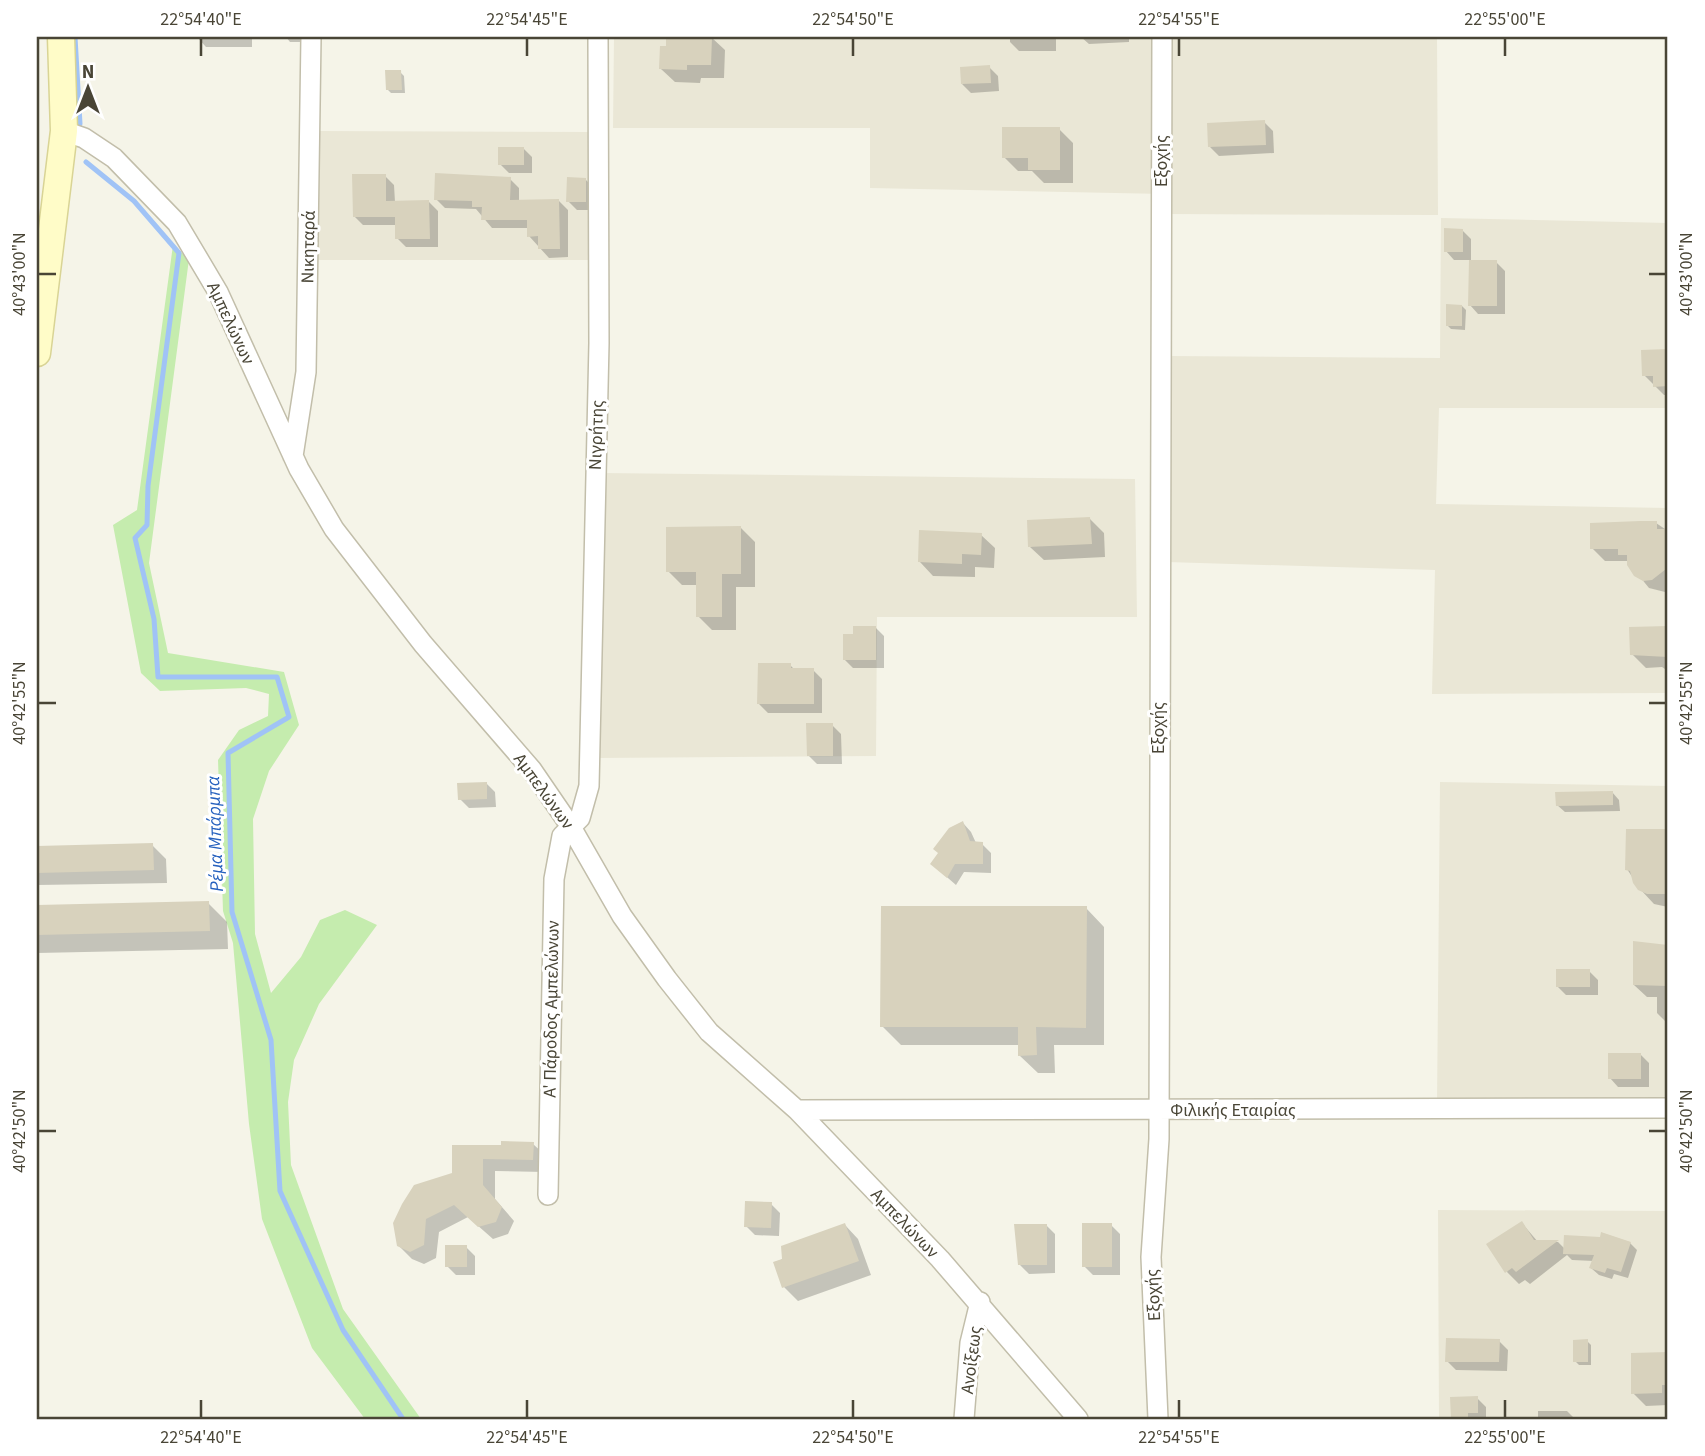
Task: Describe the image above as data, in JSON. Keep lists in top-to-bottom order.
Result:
{
  "streets": {
    "street": [
      "Εξοχής",
      "Νικηταρά",
      "Αμπελώνων",
      "Νιγρήτης",
      "Α' Πάροδος Αμπελώνων",
      "Φιλικής Εταιρίας",
      "Ανοίξεως"
    ]
  },
  "crossings": [
    ["Εξοχής", "Φιλικής Εταιρίας"],
    ["Νικηταρά", "Αμπελώνων"],
    ["Αμπελώνων", "Νιγρήτης"],
    ["Αμπελώνων", "Α' Πάροδος Αμπελώνων"],
    ["Αμπελώνων", "Φιλικής Εταιρίας"],
    ["Αμπελώνων", "Ανοίξεως"],
    ["Νιγρήτης", "Α' Πάροδος Αμπελώνων"]
  ],
  "water": ["Ρέμα Μπάρμπα"],
  "north": "top",
  "coordinates": [
    "22°54'40\"E",
    "22°54'45\"E",
    "22°54'50\"E",
    "22°54'55\"E",
    "22°55'00\"E",
    "40°43'00\"N",
    "40°42'55\"N",
    "40°42'50\"N"
  ]
}
